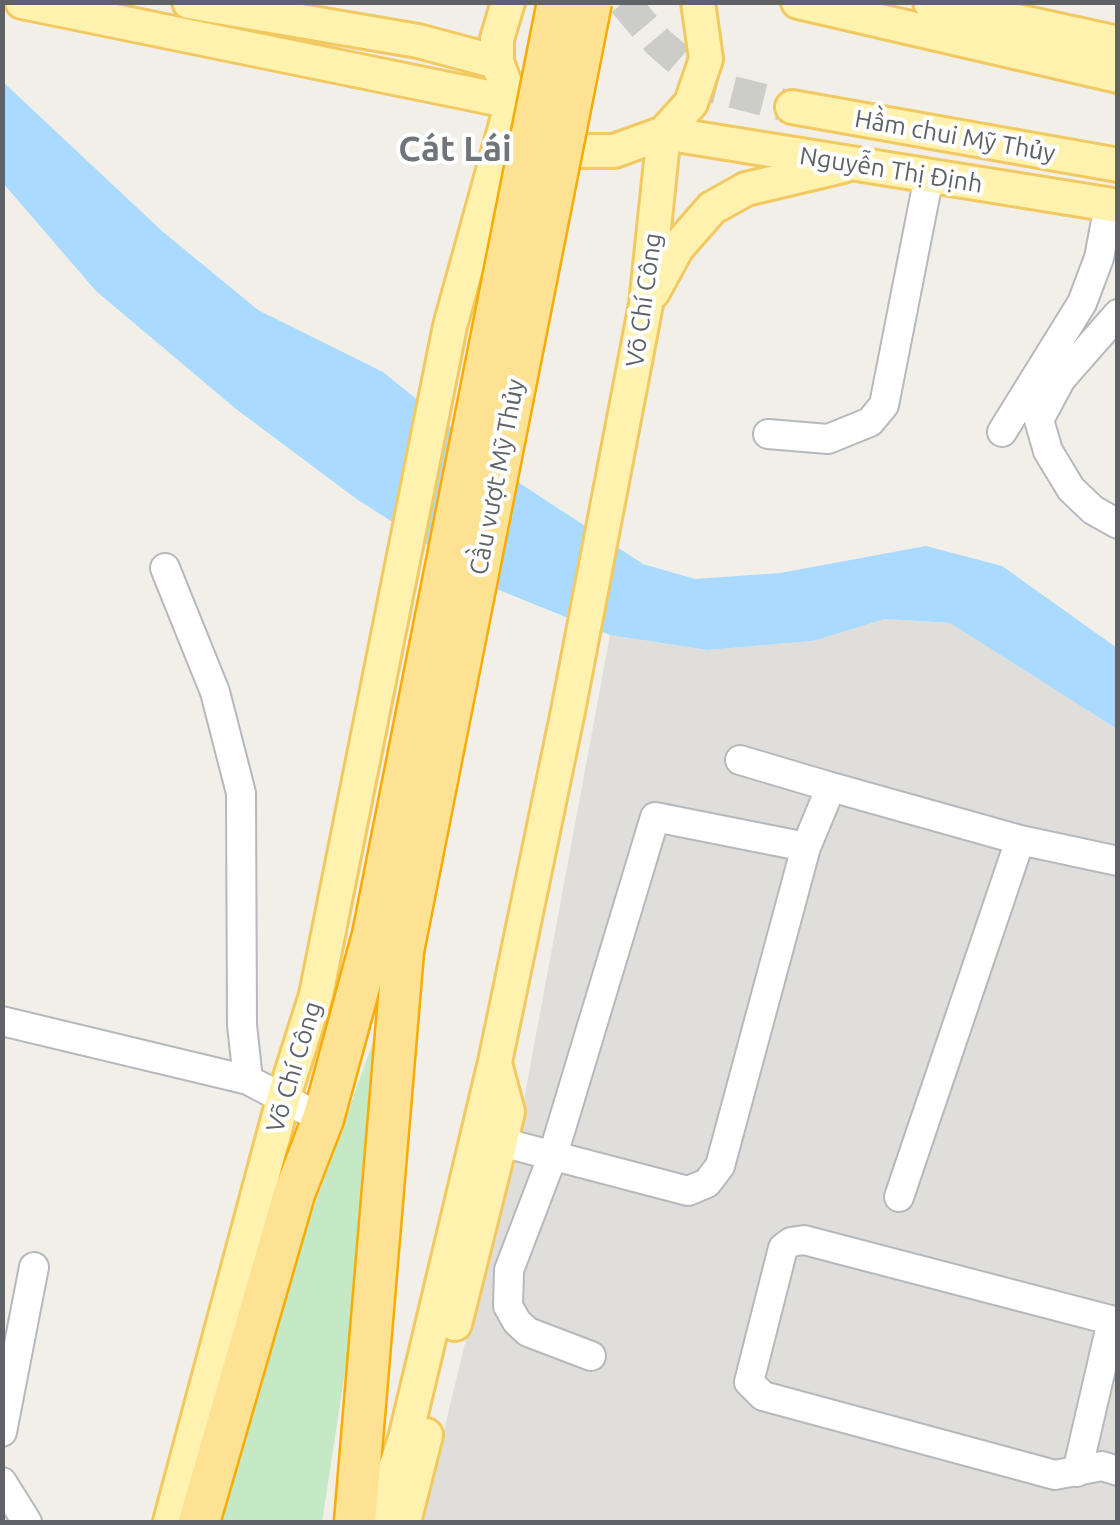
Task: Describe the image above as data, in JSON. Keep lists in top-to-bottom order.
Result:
{
  "streets": {
    "highway": ["Võ Chí Công", "Cầu vượt Mỹ Thủy"],
    "main road": ["Hầm chui Mỹ Thủy", "Nguyễn Thị Định"]
  },
  "crossings": [
    ["Nguyễn Thị Định", "Võ Chí Công"],
    ["Võ Chí Công", "Cầu vượt Mỹ Thủy"]
  ],
  "districts": ["Cát Lái"]
}
